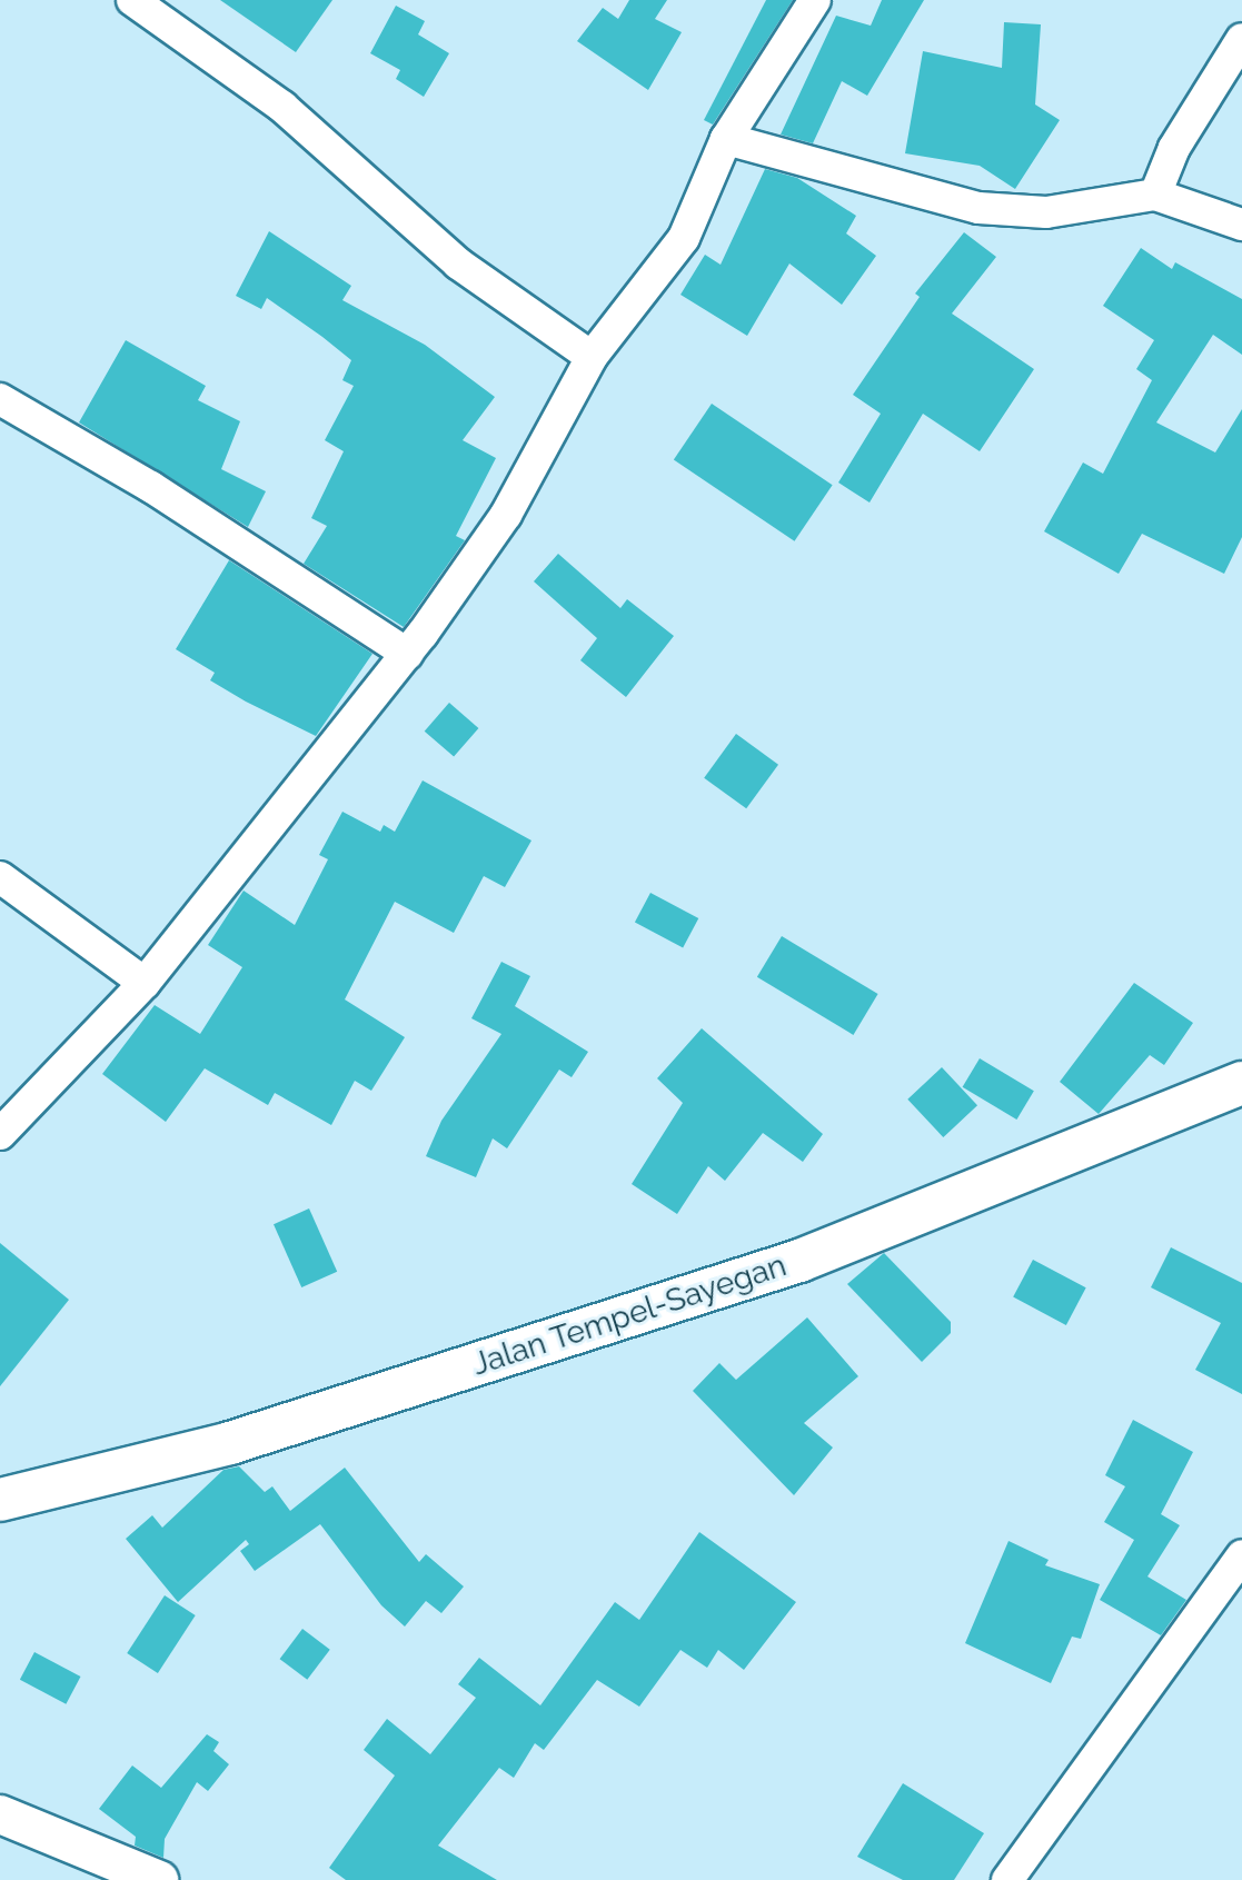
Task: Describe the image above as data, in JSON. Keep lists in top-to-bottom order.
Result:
{
  "streets": {
    "main road": ["Jalan Tempel-Sayegan"]
  }
}
